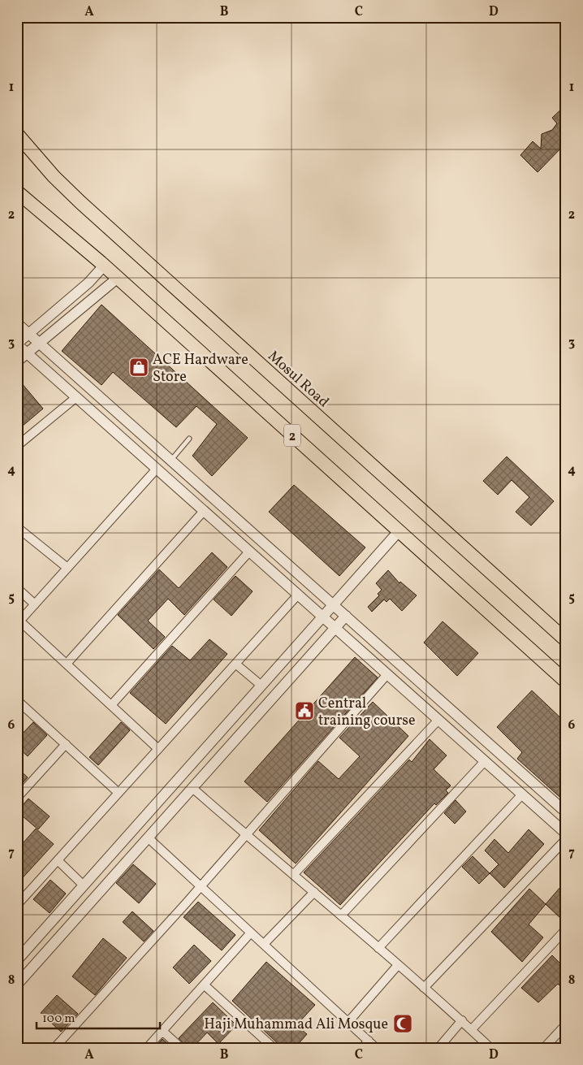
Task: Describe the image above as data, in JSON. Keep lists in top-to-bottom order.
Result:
{
  "streets": {
    "highway": ["Mosul Road", "2"]
  },
  "places": {
    "shop": ["ACE Hardware Store"],
    "public building": ["Central training course"],
    "mosque": ["Haji Muhammad Ali Mosque"]
  },
  "scale_bar": "100 m",
  "grid": {
    "columns": [
      "A",
      "B",
      "C",
      "D"
    ],
    "rows": [
      "1",
      "2",
      "3",
      "4",
      "5",
      "6",
      "7",
      "8"
    ]
  }
}
